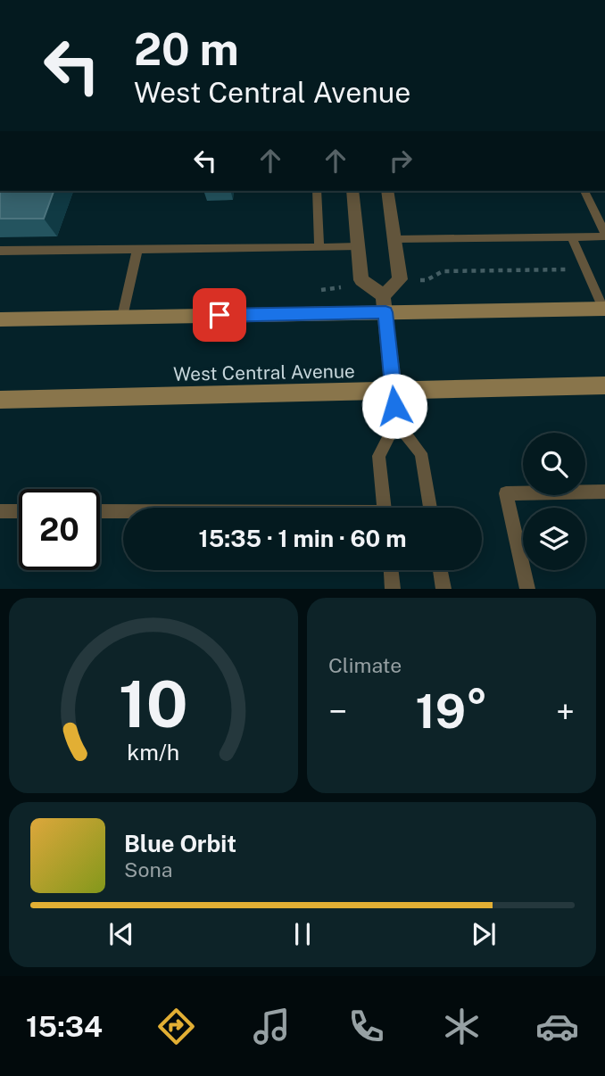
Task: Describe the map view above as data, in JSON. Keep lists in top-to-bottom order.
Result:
{
  "streets": {
    "main road": ["West Central Avenue"]
  },
  "page": {
    "turn": ["20 m", "West Central Avenue"],
    "limit": "20",
    "trip": "15:35 · 1 min · 60 m",
    "tile": "Climate",
    "heat": ["−", "19°", "+"],
    "song": ["Blue Orbit", "Sona"],
    "tabs": "15:34",
    "gauge": ["10", "km/h"]
  }
}
